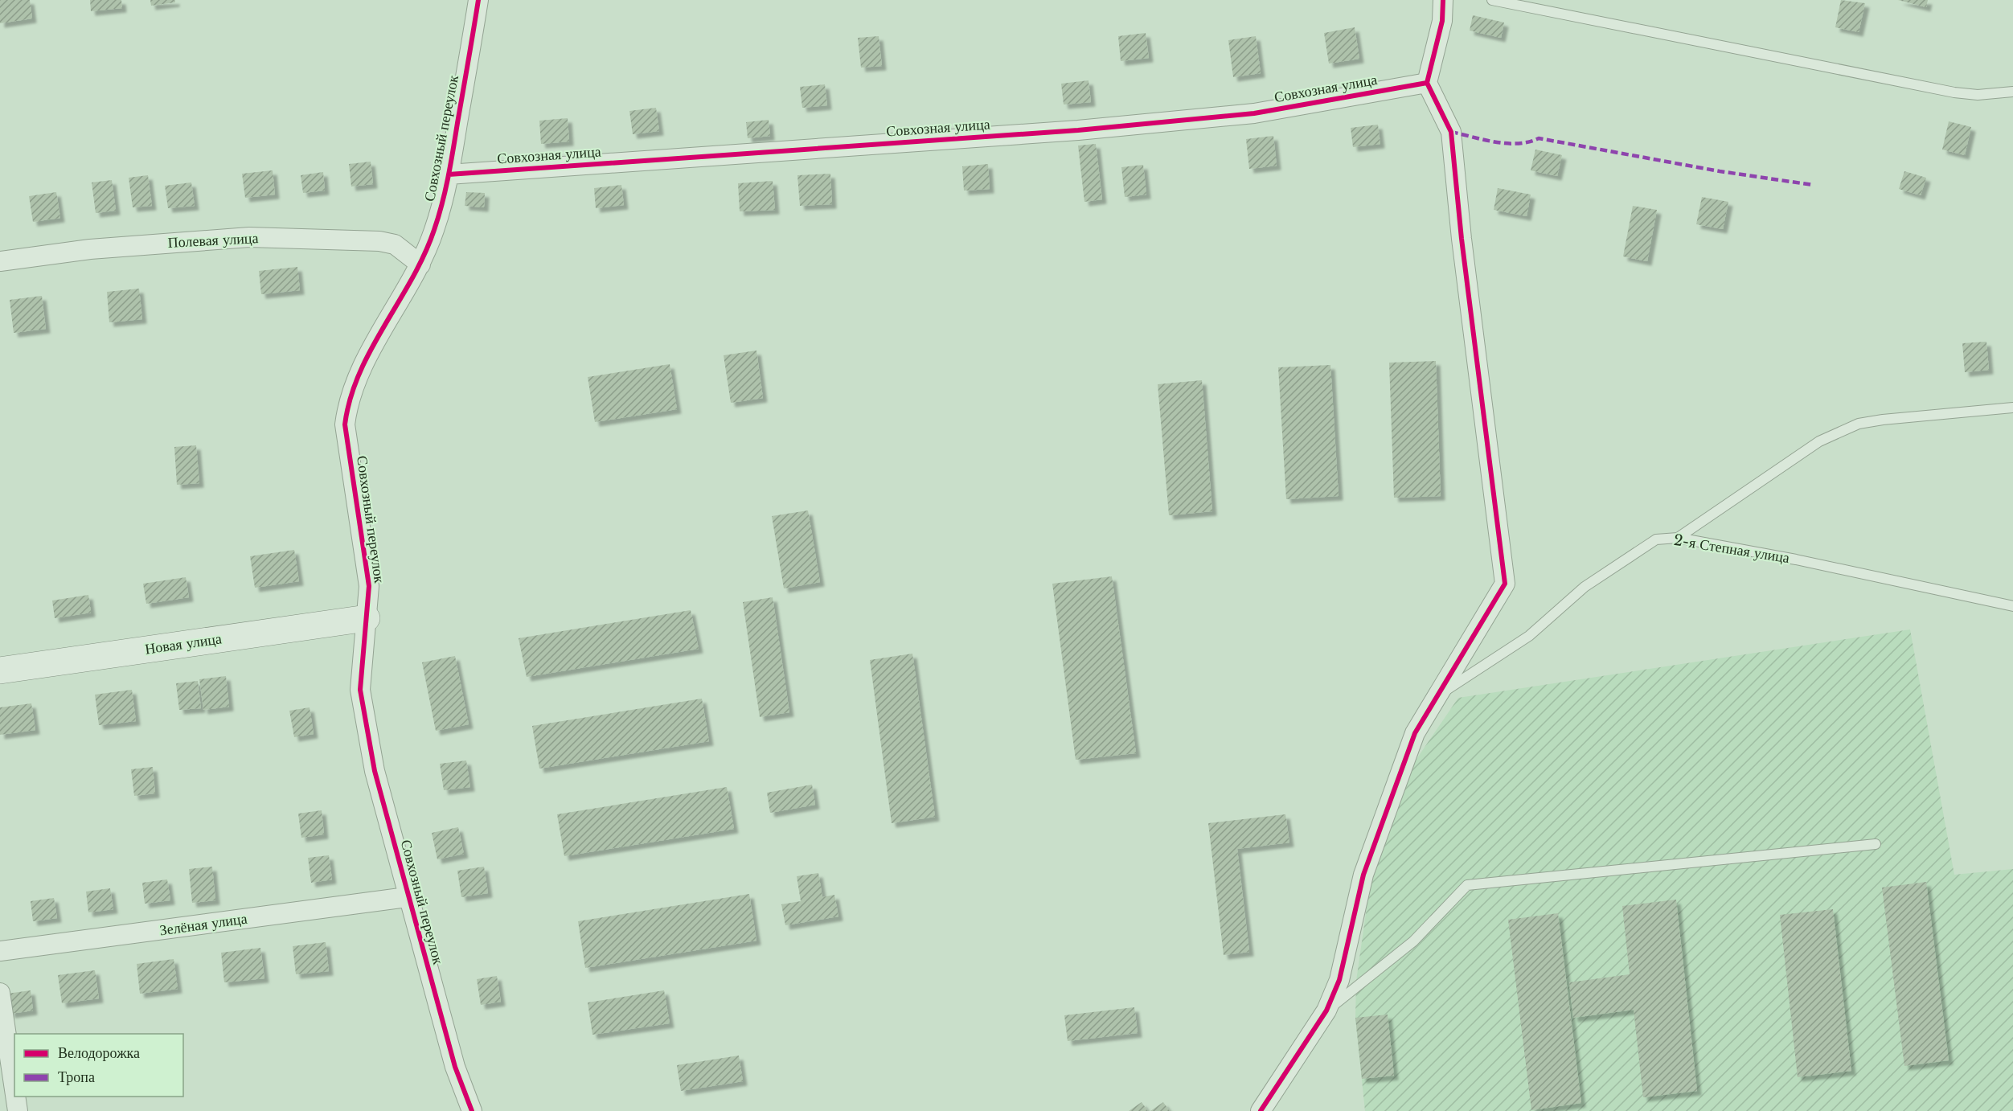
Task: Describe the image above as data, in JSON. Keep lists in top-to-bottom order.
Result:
{
  "streets": {
    "street": [
      "Совхозная улица",
      "Совхозный переулок",
      "Полевая улица",
      "Новая улица",
      "Зелёная улица"
    ],
    "lane": ["2-я Степная улица"]
  },
  "crossings": [
    ["Совхозная улица", "Совхозный переулок"],
    ["Совхозный переулок", "Полевая улица"],
    ["Совхозный переулок", "Новая улица"],
    ["Совхозный переулок", "Зелёная улица"]
  ],
  "legend": ["Велодорожка", "Тропа"]
}
